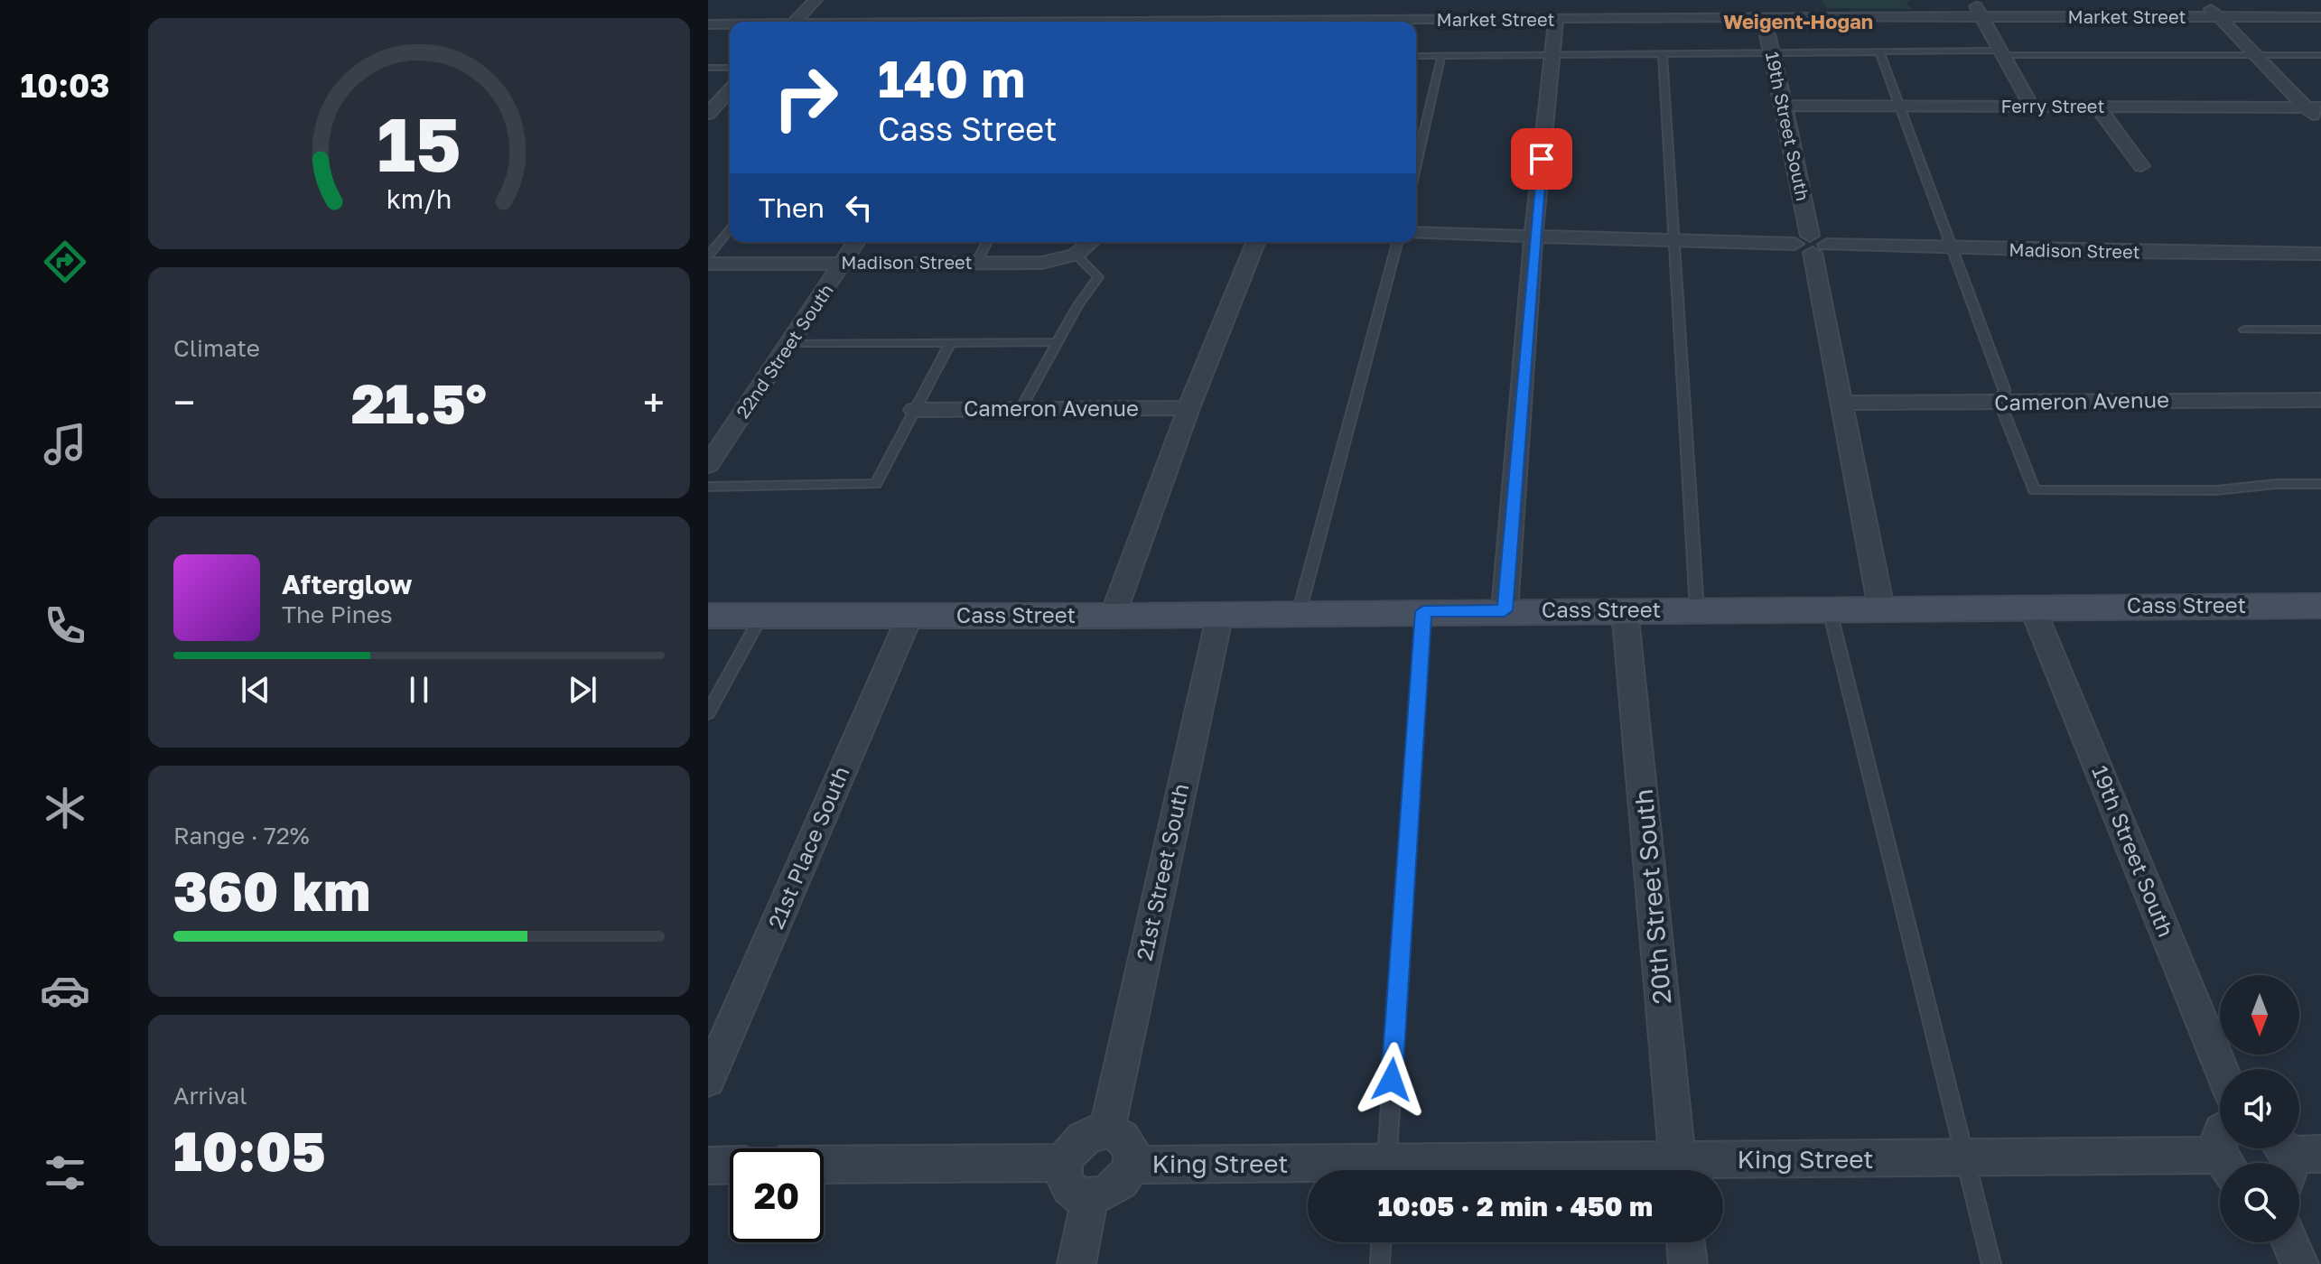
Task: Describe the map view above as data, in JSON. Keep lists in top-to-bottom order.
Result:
{
  "streets": {
    "street": [
      "Market Street",
      "Ferry Street",
      "19th Street South",
      "Madison Street",
      "22nd Street South",
      "Cameron Avenue",
      "Cass Street",
      "21st Place South",
      "21st Street South",
      "20th Street South",
      "King Street"
    ]
  },
  "crossings": [
    ["Market Street", "19th Street South"],
    ["Ferry Street", "19th Street South"],
    ["19th Street South", "Madison Street"],
    ["19th Street South", "Cameron Avenue"],
    ["19th Street South", "Cass Street"],
    ["Madison Street", "22nd Street South"],
    ["Cass Street", "21st Place South"],
    ["Cass Street", "21st Street South"],
    ["Cass Street", "20th Street South"],
    ["21st Street South", "King Street"]
  ],
  "districts": ["Weigent-Hogan"],
  "north": "bottom",
  "page": {
    "tabs": "10:03",
    "turn": ["140 m", "Cass Street"],
    "then": "Then",
    "tile": [
      "Climate",
      ["Range · 72%", "360 km"],
      ["Arrival", "10:05"]
    ],
    "heat": ["−", "21.5°", "+"],
    "song": ["Afterglow", "The Pines"],
    "limit": "20",
    "trip": "10:05 · 2 min · 450 m",
    "gauge": ["15", "km/h"]
  }
}
